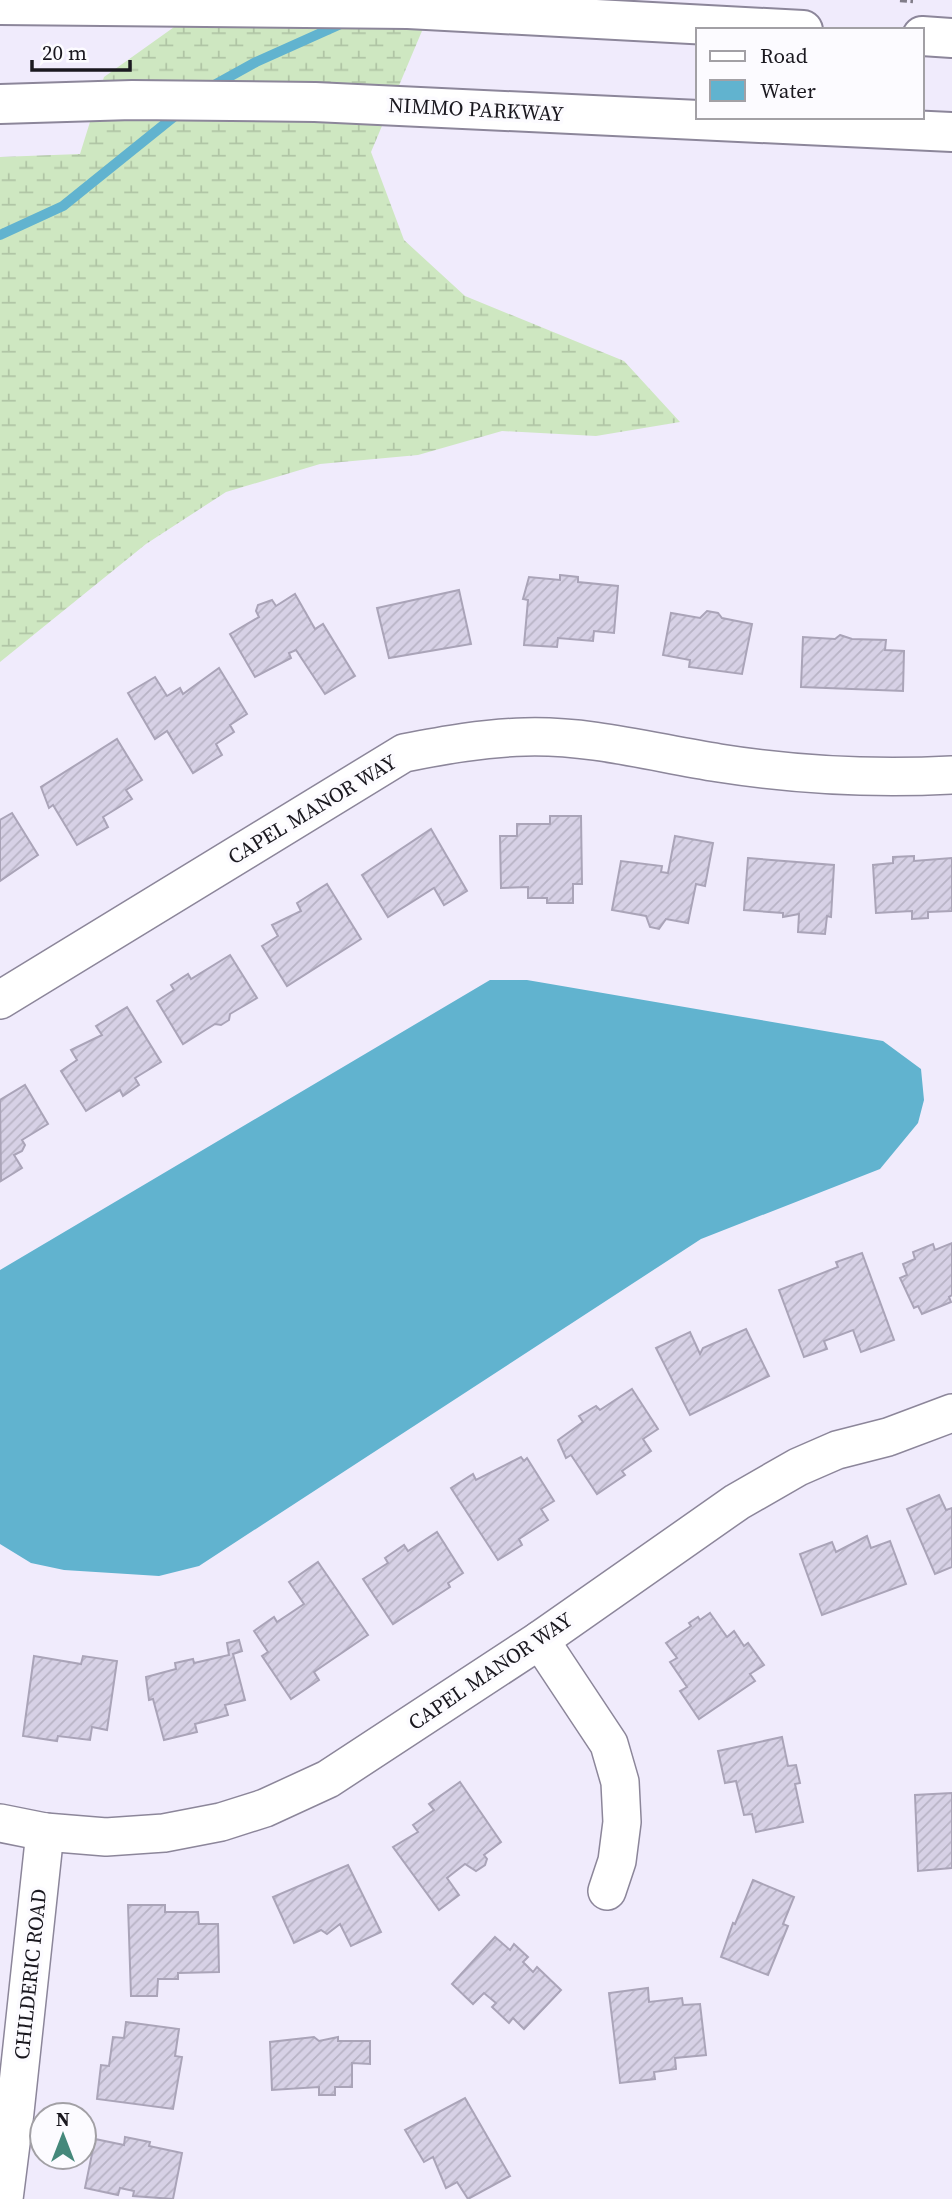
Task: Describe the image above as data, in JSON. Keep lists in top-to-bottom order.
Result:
{
  "streets": {
    "highway": ["NIMMO PARKWAY"],
    "street": ["CAPEL MANOR WAY", "CHILDERIC ROAD"]
  },
  "crossings": [
    ["CAPEL MANOR WAY", "CHILDERIC ROAD"]
  ],
  "legend": ["Road", "Water"],
  "scale_bar": "20 m",
  "north": "top"
}
